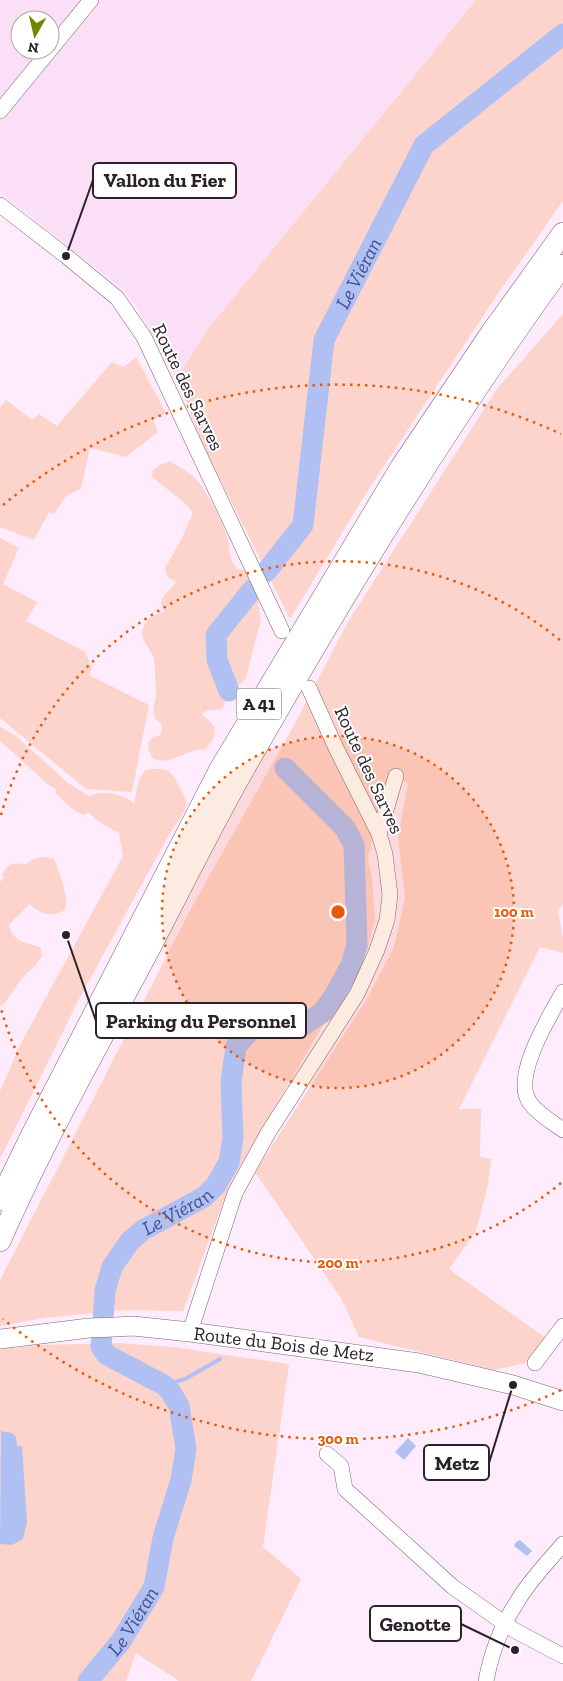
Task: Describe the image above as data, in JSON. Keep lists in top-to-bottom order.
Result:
{
  "streets": {
    "highway": ["A 41"],
    "main road": ["Route du Bois de Metz"],
    "street": ["Route des Sarves"]
  },
  "crossings": [
    ["Route des Sarves", "Route du Bois de Metz"]
  ],
  "water": ["Le Viéran"],
  "places": [
    "Vallon du Fier",
    "Parking du Personnel",
    "Metz",
    "Genotte"
  ],
  "north": "bottom",
  "rings": ["100 m", "200 m", "300 m"]
}
